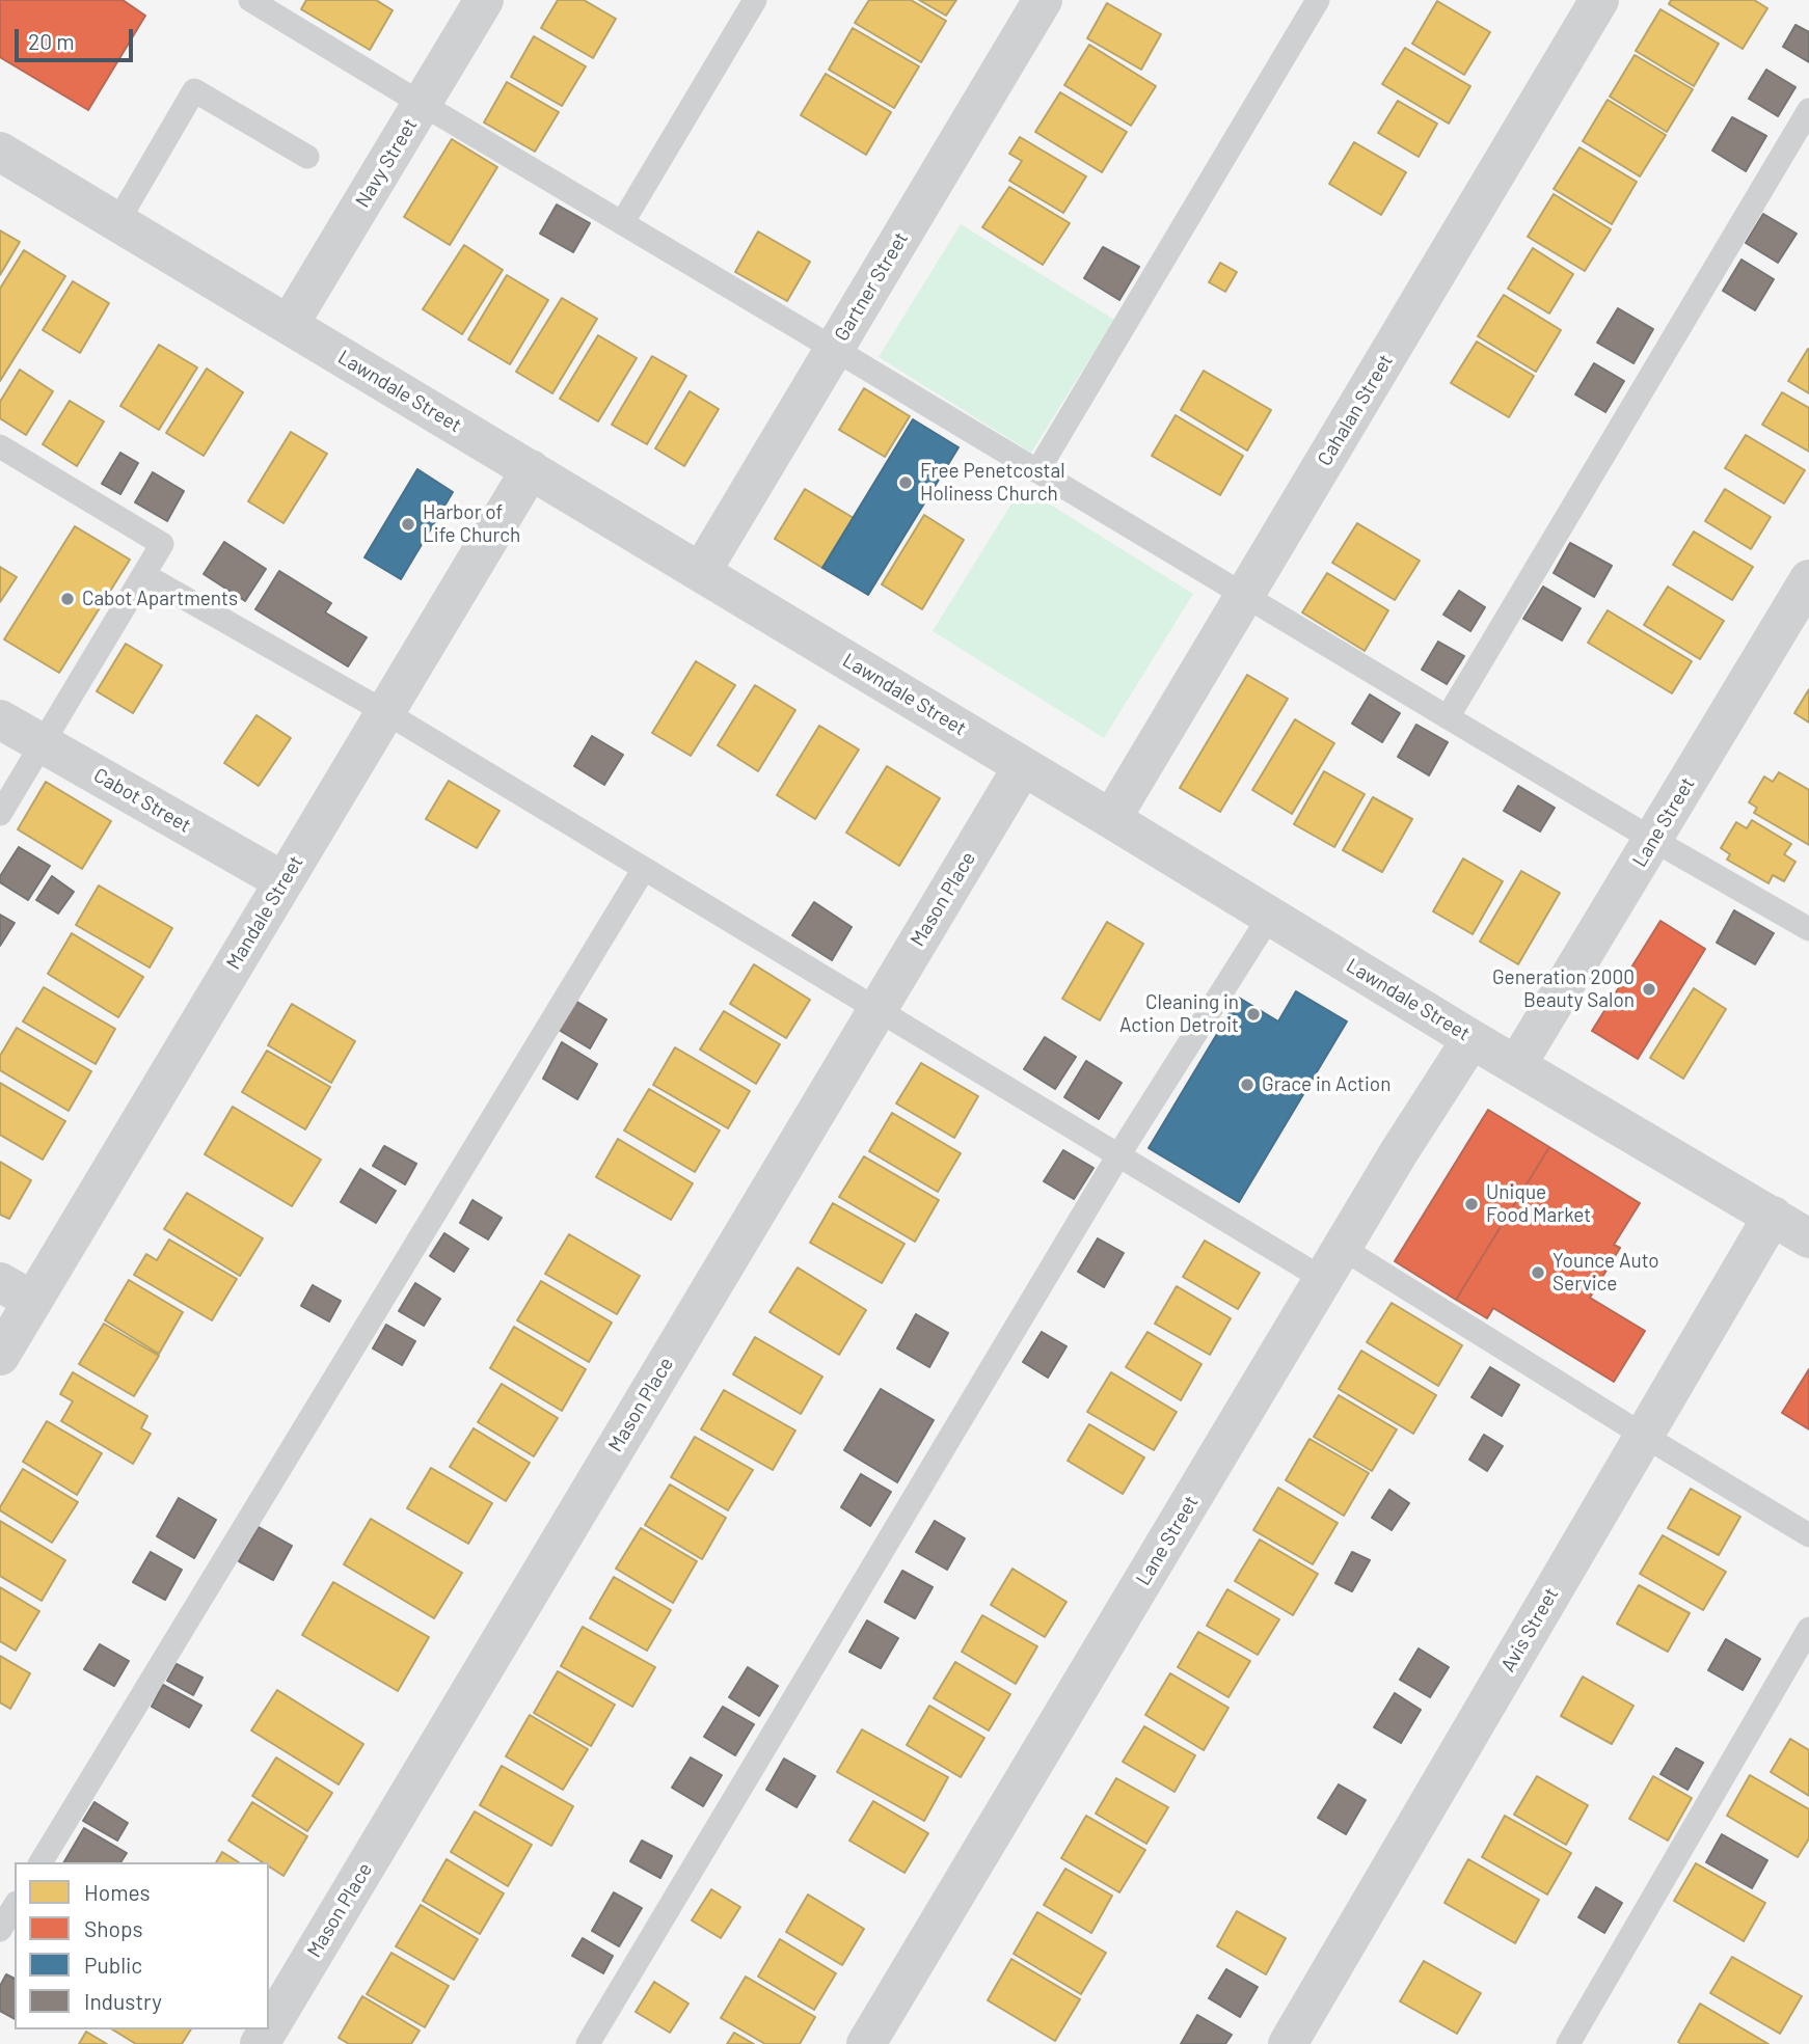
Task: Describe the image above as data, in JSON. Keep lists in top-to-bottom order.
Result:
{
  "streets": {
    "street": [
      "Navy Street",
      "Gartner Street",
      "Lawndale Street",
      "Cahalan Street",
      "Cabot Street",
      "Lane Street",
      "Mason Place",
      "Mandale Street",
      "Avis Street"
    ]
  },
  "crossings": [
    ["Navy Street", "Lawndale Street"],
    ["Gartner Street", "Lawndale Street"],
    ["Lawndale Street", "Cahalan Street"],
    ["Lawndale Street", "Lane Street"],
    ["Lawndale Street", "Mason Place"],
    ["Lawndale Street", "Mandale Street"],
    ["Lawndale Street", "Avis Street"],
    ["Cabot Street", "Mandale Street"]
  ],
  "places": [
    "Free Penetcostal Holiness Church",
    "Harbor of Life Church",
    "Cabot Apartments",
    "Generation 2000 Beauty Salon",
    "Cleaning in Action Detroit",
    "Grace in Action",
    "Unique Food Market",
    "Younce Auto Service"
  ],
  "legend": [
    "Homes",
    "Shops",
    "Public",
    "Industry"
  ],
  "scale_bar": "20 m"
}
